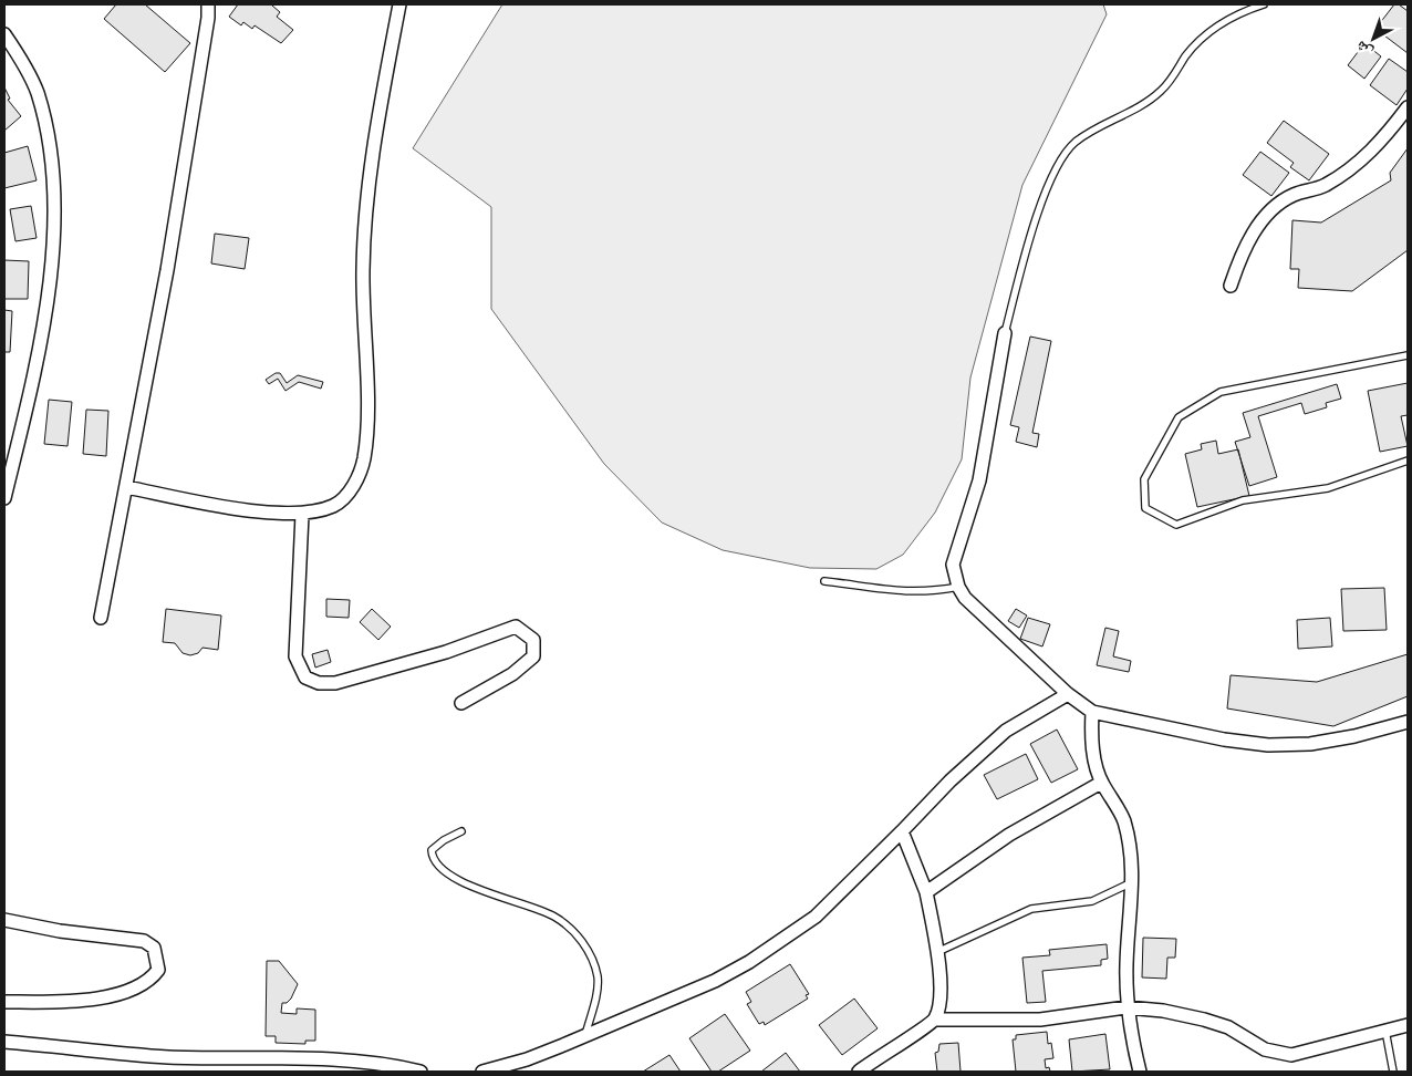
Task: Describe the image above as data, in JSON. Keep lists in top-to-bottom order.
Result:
{
  "north": "bottom left"
}
